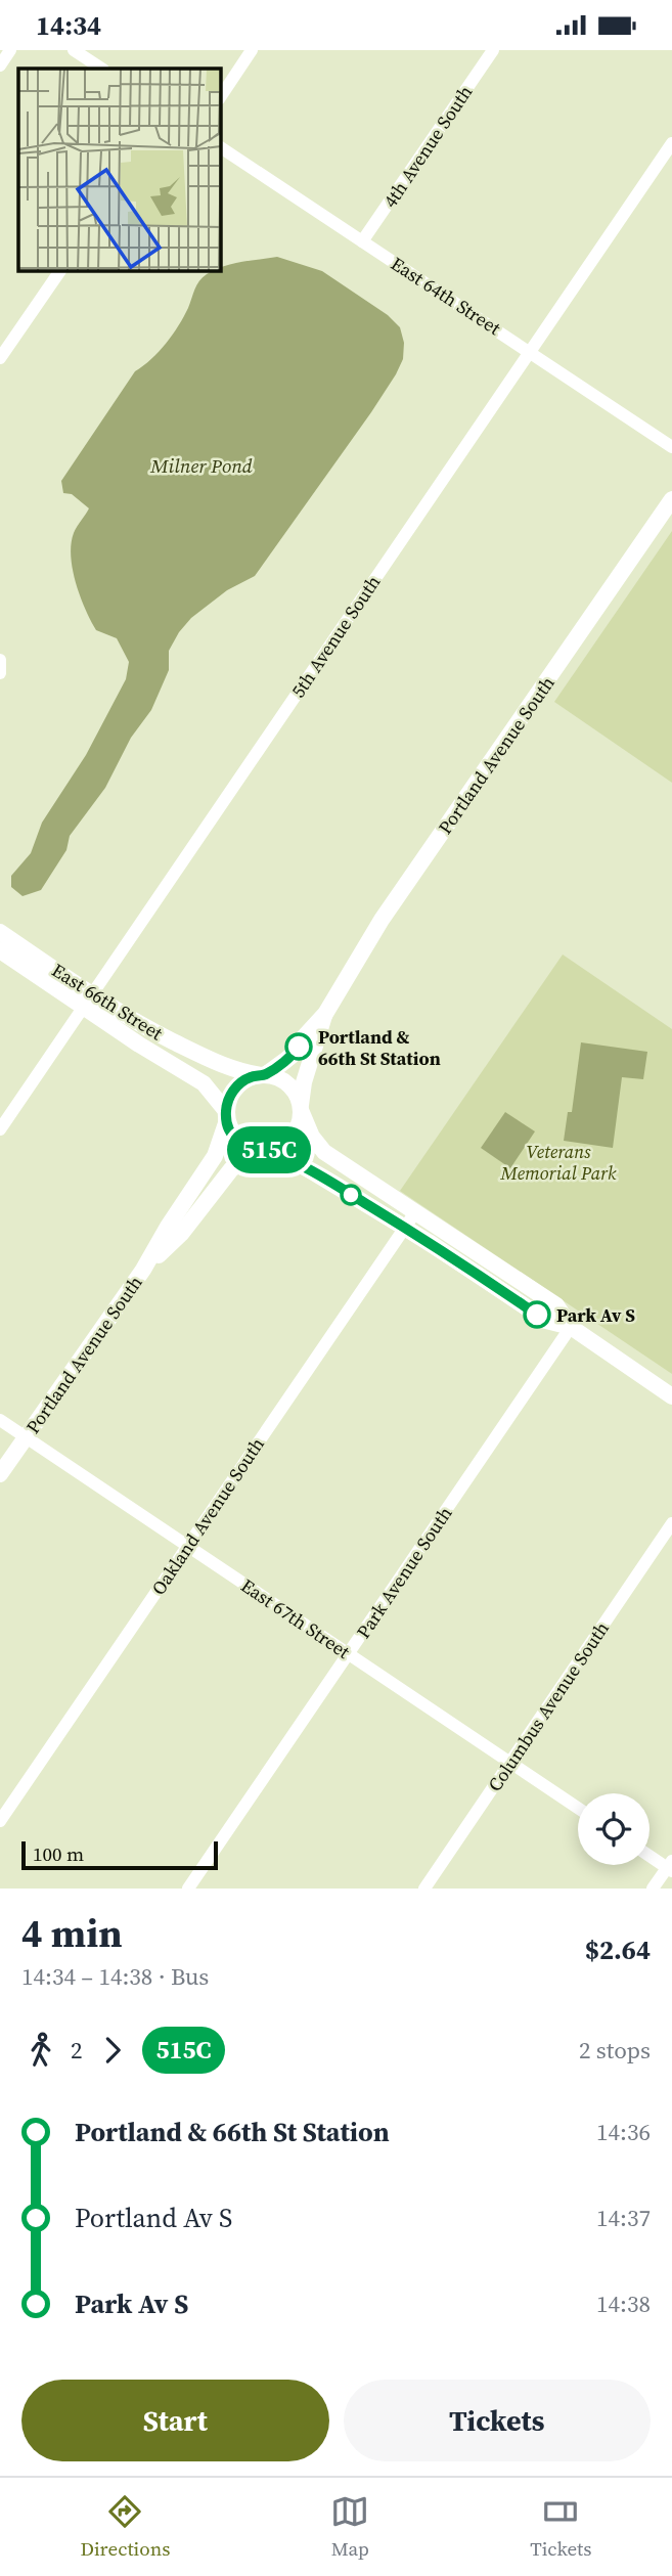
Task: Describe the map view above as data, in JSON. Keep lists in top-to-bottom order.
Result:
{
  "streets": {
    "main road": ["Portland Avenue South", "East 66th Street"],
    "street": [
      "4th Avenue South",
      "East 64th Street",
      "5th Avenue South",
      "Oakland Avenue South",
      "Park Avenue South",
      "East 67th Street",
      "Columbus Avenue South"
    ]
  },
  "crossings": [
    ["4th Avenue South", "East 64th Street"],
    ["East 64th Street", "5th Avenue South"],
    ["5th Avenue South", "East 66th Street"],
    ["Portland Avenue South", "East 66th Street"],
    ["Portland Avenue South", "East 67th Street"],
    ["Oakland Avenue South", "East 67th Street"],
    ["Park Avenue South", "East 67th Street"],
    ["East 67th Street", "Columbus Avenue South"]
  ],
  "water": ["Milner Pond"],
  "parks": ["Veterans Memorial Park"],
  "places": ["Portland & 66th St Station", "Park Av S"],
  "lines": ["bus line 515C"],
  "scale_bar": "100 m",
  "page": {
    "status": "14:34",
    "on_map": "515C",
    "scale": "100 m",
    "heading": ["4 min", "14:34 – 14:38 · Bus", "$2.64"],
    "legs": ["2", "515C", "2 stops"],
    "list": [
      {
        "name": "Portland & 66th St Station",
        "value": "14:36"
      },
      {
        "name": "Portland Av S",
        "value": "14:37"
      },
      {
        "name": "Park Av S",
        "value": "14:38"
      }
    ],
    "buttons": ["Start", "Tickets"],
    "tabs": ["Directions", "Map", "Tickets"]
  }
}
